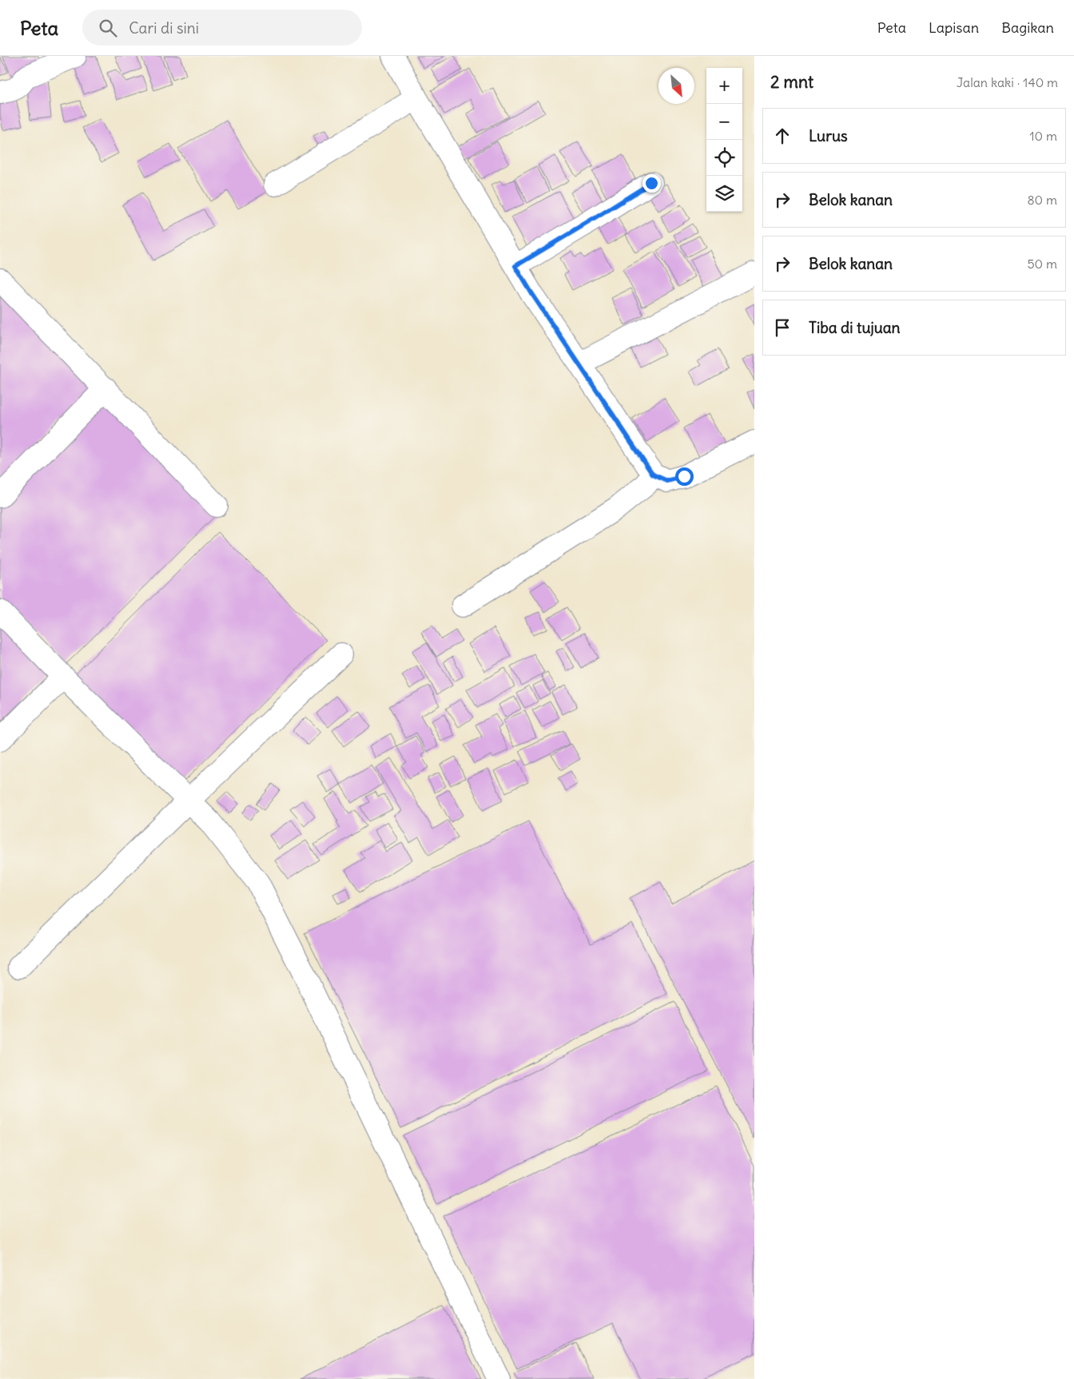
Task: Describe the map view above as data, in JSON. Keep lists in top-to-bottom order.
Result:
{
  "north": "bottom right",
  "page": {
    "header": "Peta",
    "search": "Cari di sini",
    "nav": ["Peta", "Lapisan", "Bagikan"],
    "heading": ["2 mnt", "Jalan kaki · 140 m"],
    "map_buttons": ["+", "−"],
    "list": [
      ["Lurus", "10 m"],
      ["Belok kanan", "80 m"],
      ["Belok kanan", "50 m"],
      "Tiba di tujuan"
    ]
  }
}
